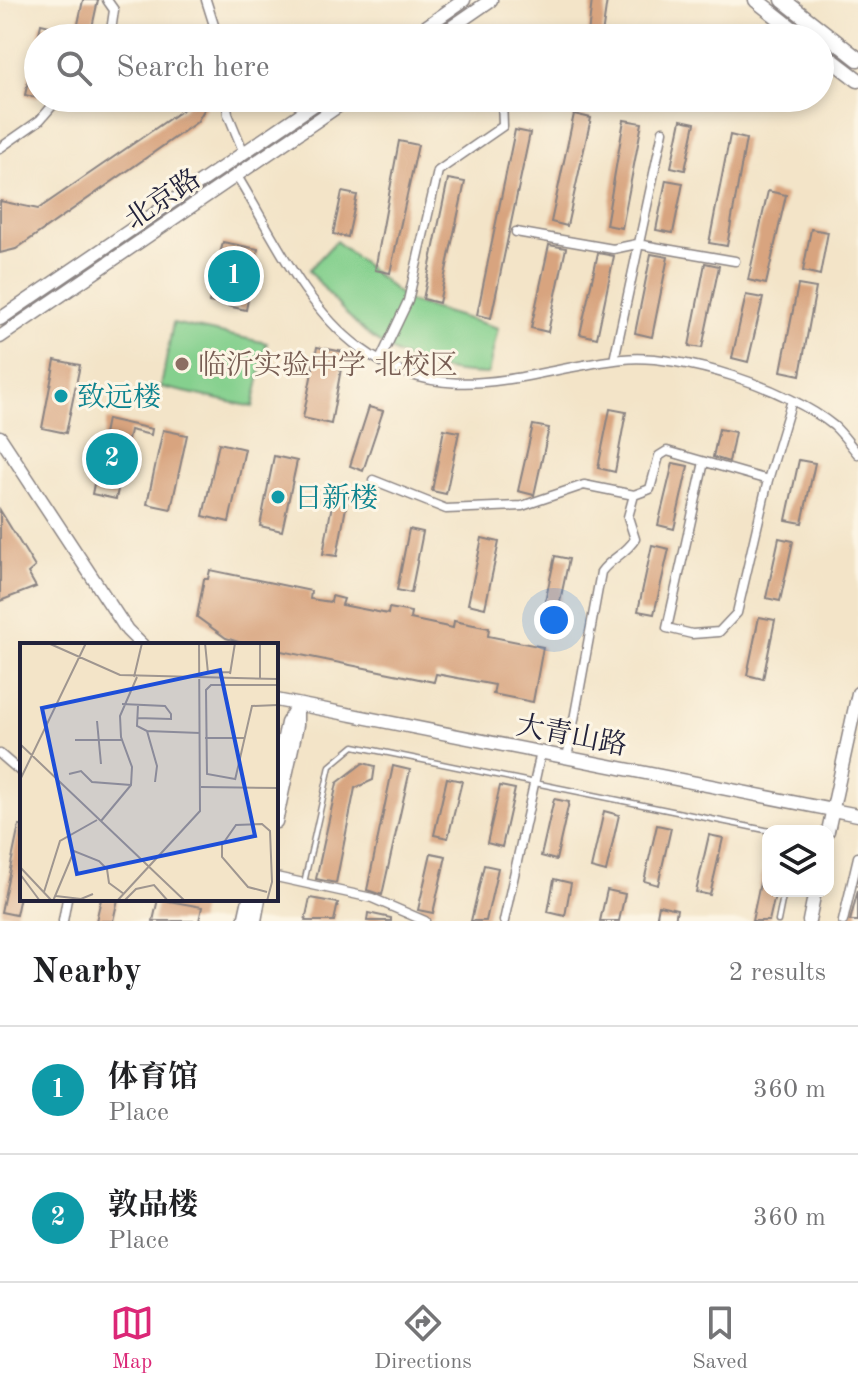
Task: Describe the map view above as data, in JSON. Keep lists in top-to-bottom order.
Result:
{
  "streets": {
    "main road": ["北京路", "大青山路"]
  },
  "places": ["临沂实验中学 北校区", "致远楼", "日新楼"],
  "page": {
    "search": "Search here",
    "pins": ["1", "2"],
    "heading": ["Nearby", "2 results"],
    "list": [
      {
        "mark": "1",
        "name": "体育馆",
        "note": "Place",
        "value": "360 m"
      },
      {
        "mark": "2",
        "name": "敦品楼",
        "note": "Place",
        "value": "360 m"
      }
    ],
    "nav": ["Map", "Directions", "Saved"]
  }
}
